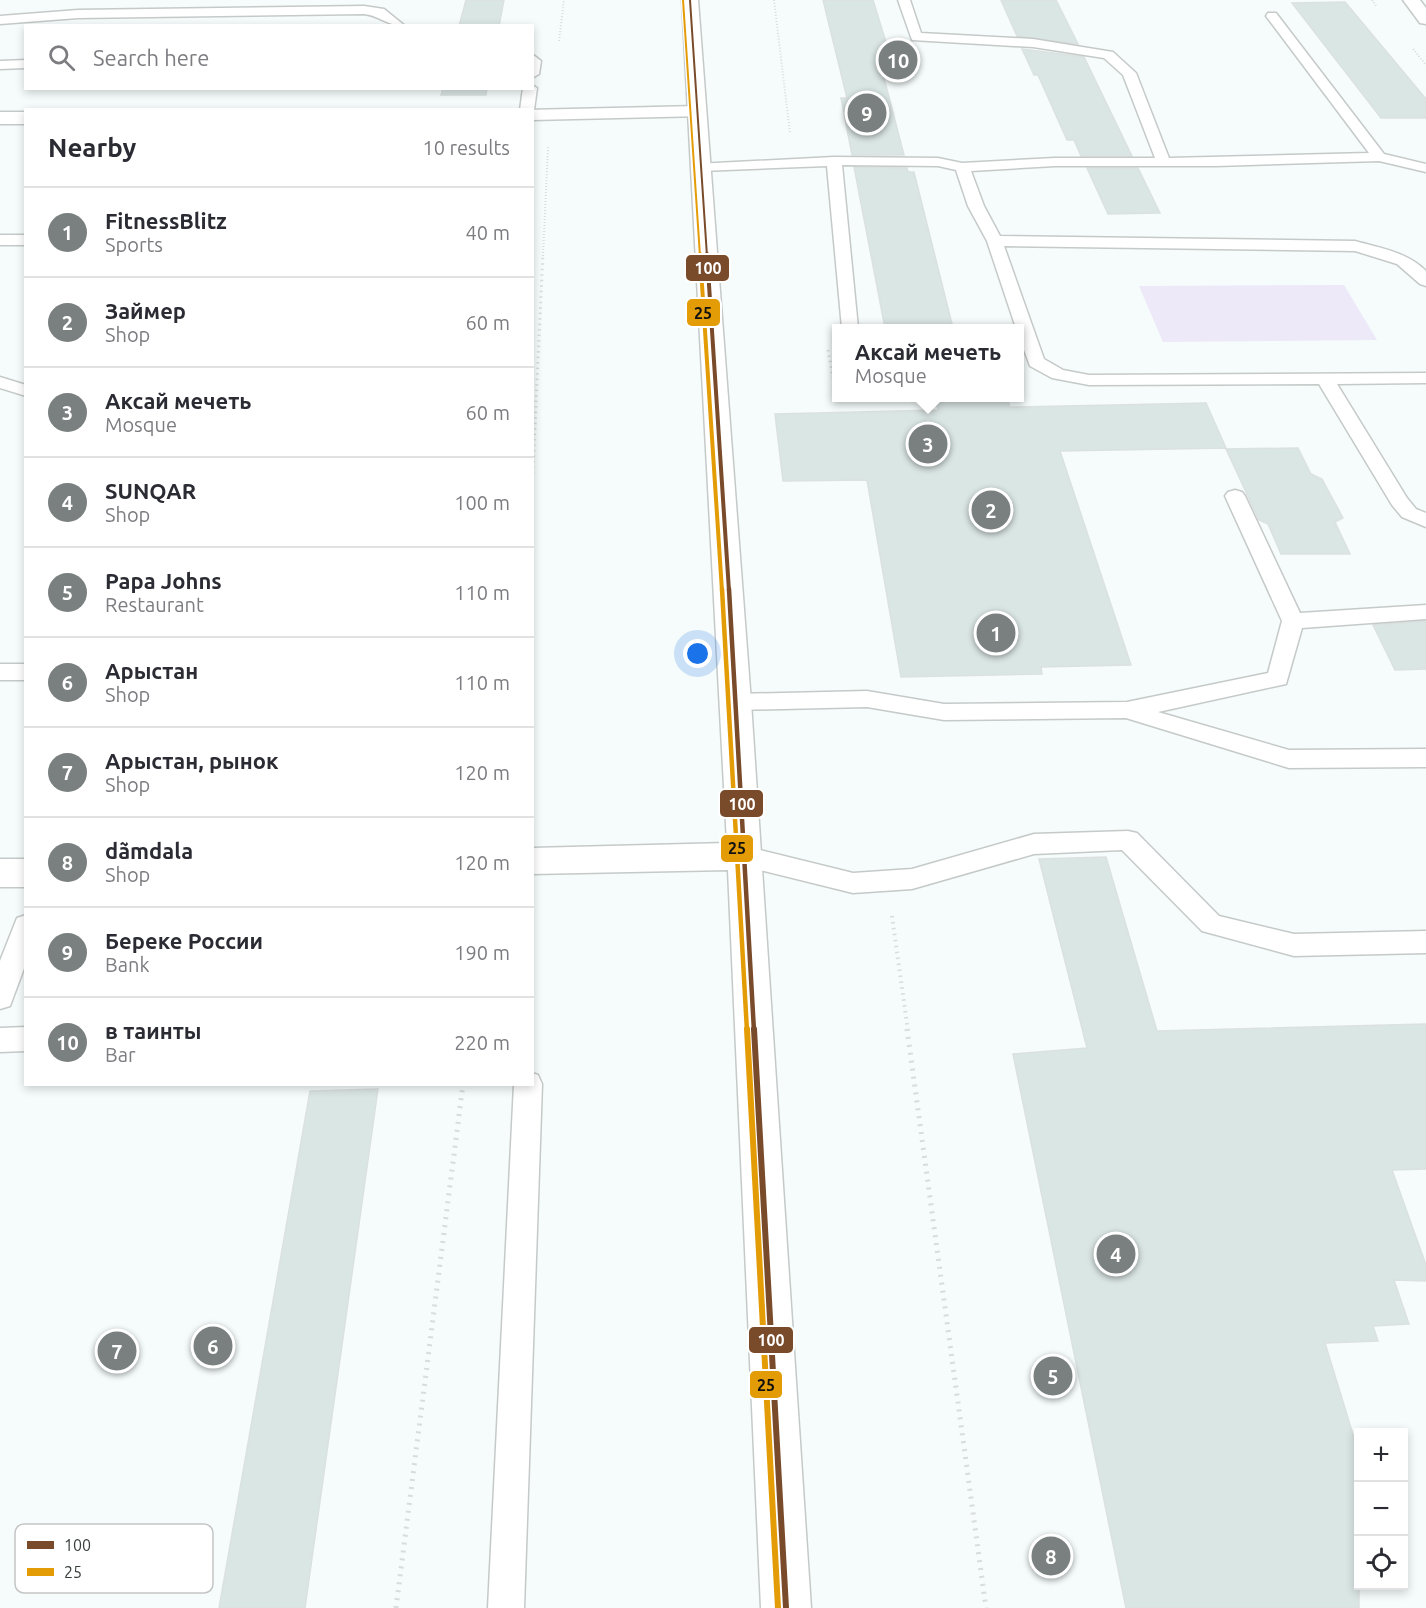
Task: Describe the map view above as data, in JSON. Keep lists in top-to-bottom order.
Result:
{
  "lines": ["transit line 100", "transit line 25"],
  "legend": ["100", "25"],
  "page": {
    "search": "Search here",
    "pins": [
      "10",
      "9",
      "3",
      "2",
      "1",
      "4",
      "6",
      "7",
      "5",
      "8"
    ],
    "heading": ["Nearby", "10 results"],
    "list": [
      {
        "mark": "1",
        "name": "FitnessBlitz",
        "note": "Sports",
        "value": "40 m"
      },
      {
        "mark": "2",
        "name": "Займер",
        "note": "Shop",
        "value": "60 m"
      },
      {
        "mark": "3",
        "name": "Аксай мечеть",
        "note": "Mosque",
        "value": "60 m"
      },
      {
        "mark": "4",
        "name": "SUNQAR",
        "note": "Shop",
        "value": "100 m"
      },
      {
        "mark": "5",
        "name": "Papa Johns",
        "note": "Restaurant",
        "value": "110 m"
      },
      {
        "mark": "6",
        "name": "Арыстан",
        "note": "Shop",
        "value": "110 m"
      },
      {
        "mark": "7",
        "name": "Арыстан, рынок",
        "note": "Shop",
        "value": "120 m"
      },
      {
        "mark": "8",
        "name": "dãmdala",
        "note": "Shop",
        "value": "120 m"
      },
      {
        "mark": "9",
        "name": "Береке России",
        "note": "Bank",
        "value": "190 m"
      },
      {
        "mark": "10",
        "name": "в таинты",
        "note": "Bar",
        "value": "220 m"
      }
    ],
    "popup": ["Аксай мечеть", "Mosque"],
    "map_buttons": ["+", "−"]
  }
}
